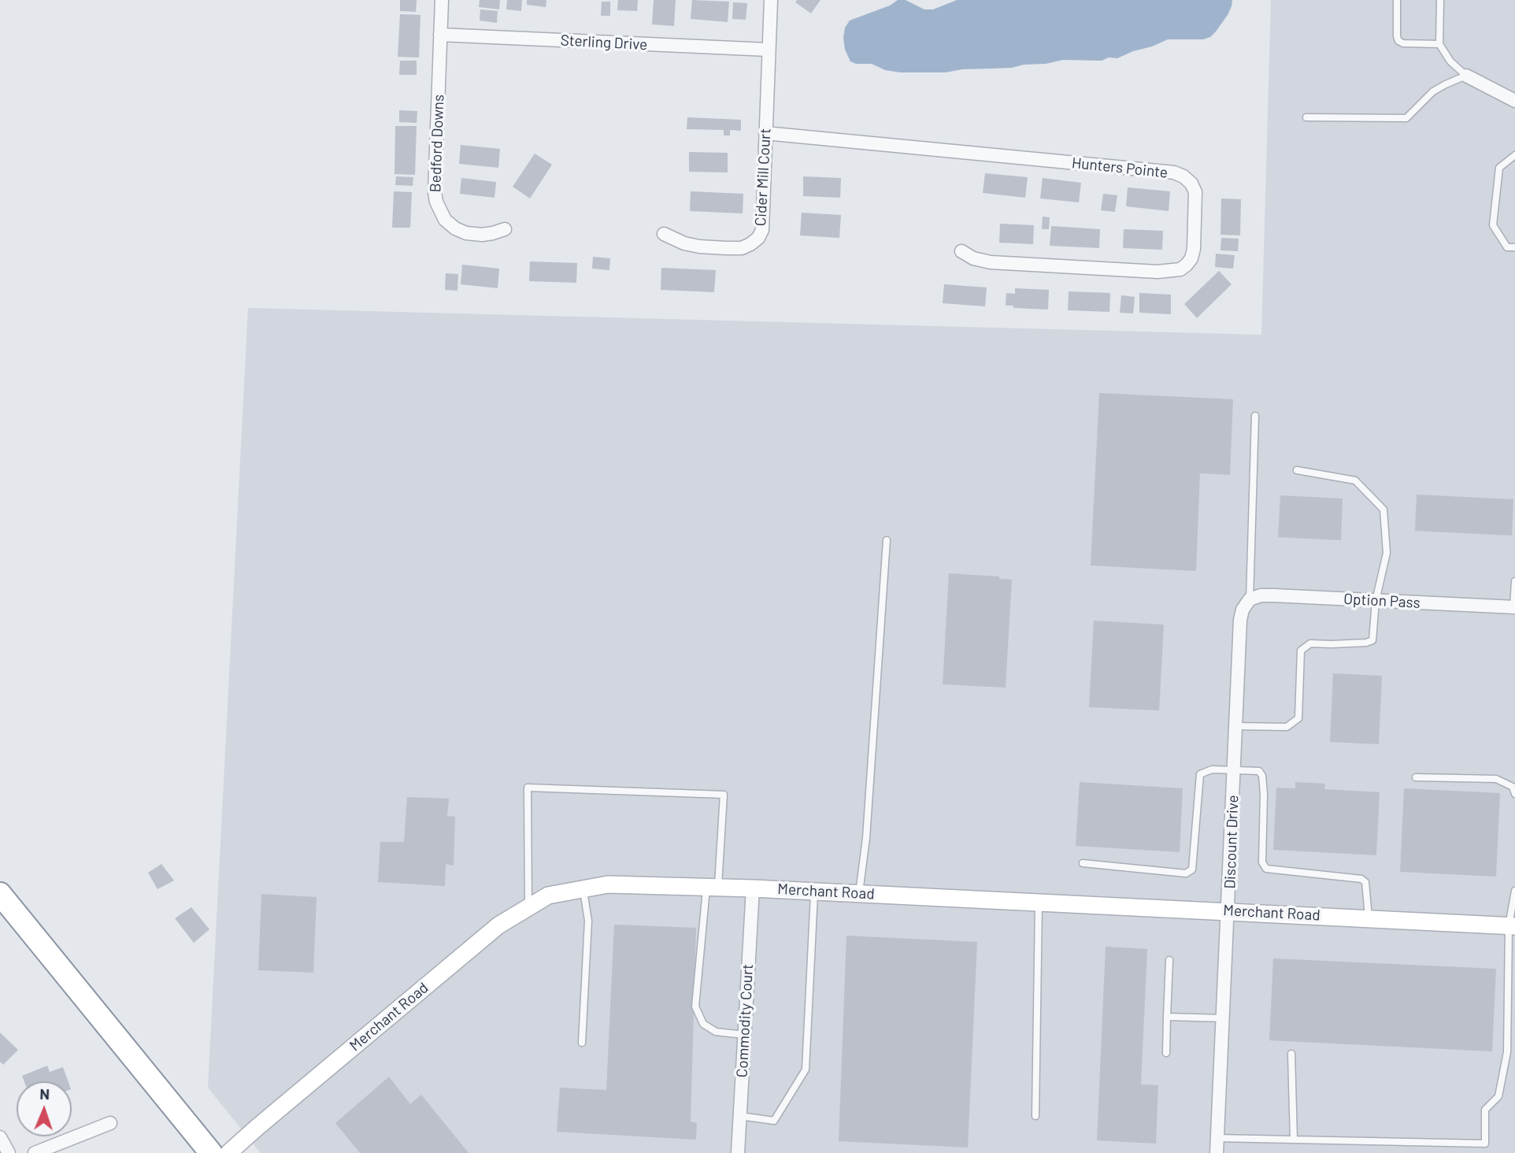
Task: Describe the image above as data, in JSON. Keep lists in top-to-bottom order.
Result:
{
  "streets": {
    "street": [
      "Sterling Drive",
      "Bedford Downs",
      "Hunters Pointe",
      "Cider Mill Court",
      "Option Pass",
      "Discount Drive",
      "Merchant Road",
      "Commodity Court"
    ]
  },
  "crossings": [
    ["Sterling Drive", "Bedford Downs"],
    ["Sterling Drive", "Cider Mill Court"],
    ["Hunters Pointe", "Cider Mill Court"],
    ["Option Pass", "Discount Drive"],
    ["Discount Drive", "Merchant Road"],
    ["Merchant Road", "Commodity Court"]
  ],
  "north": "top"
}
